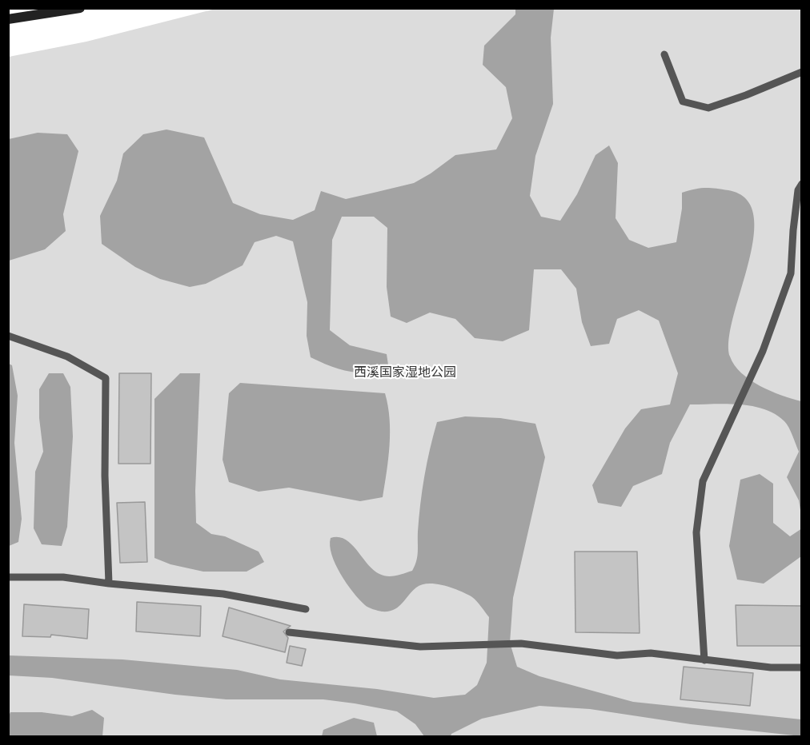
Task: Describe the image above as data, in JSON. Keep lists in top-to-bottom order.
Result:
{
  "parks": ["西溪国家湿地公园"]
}
